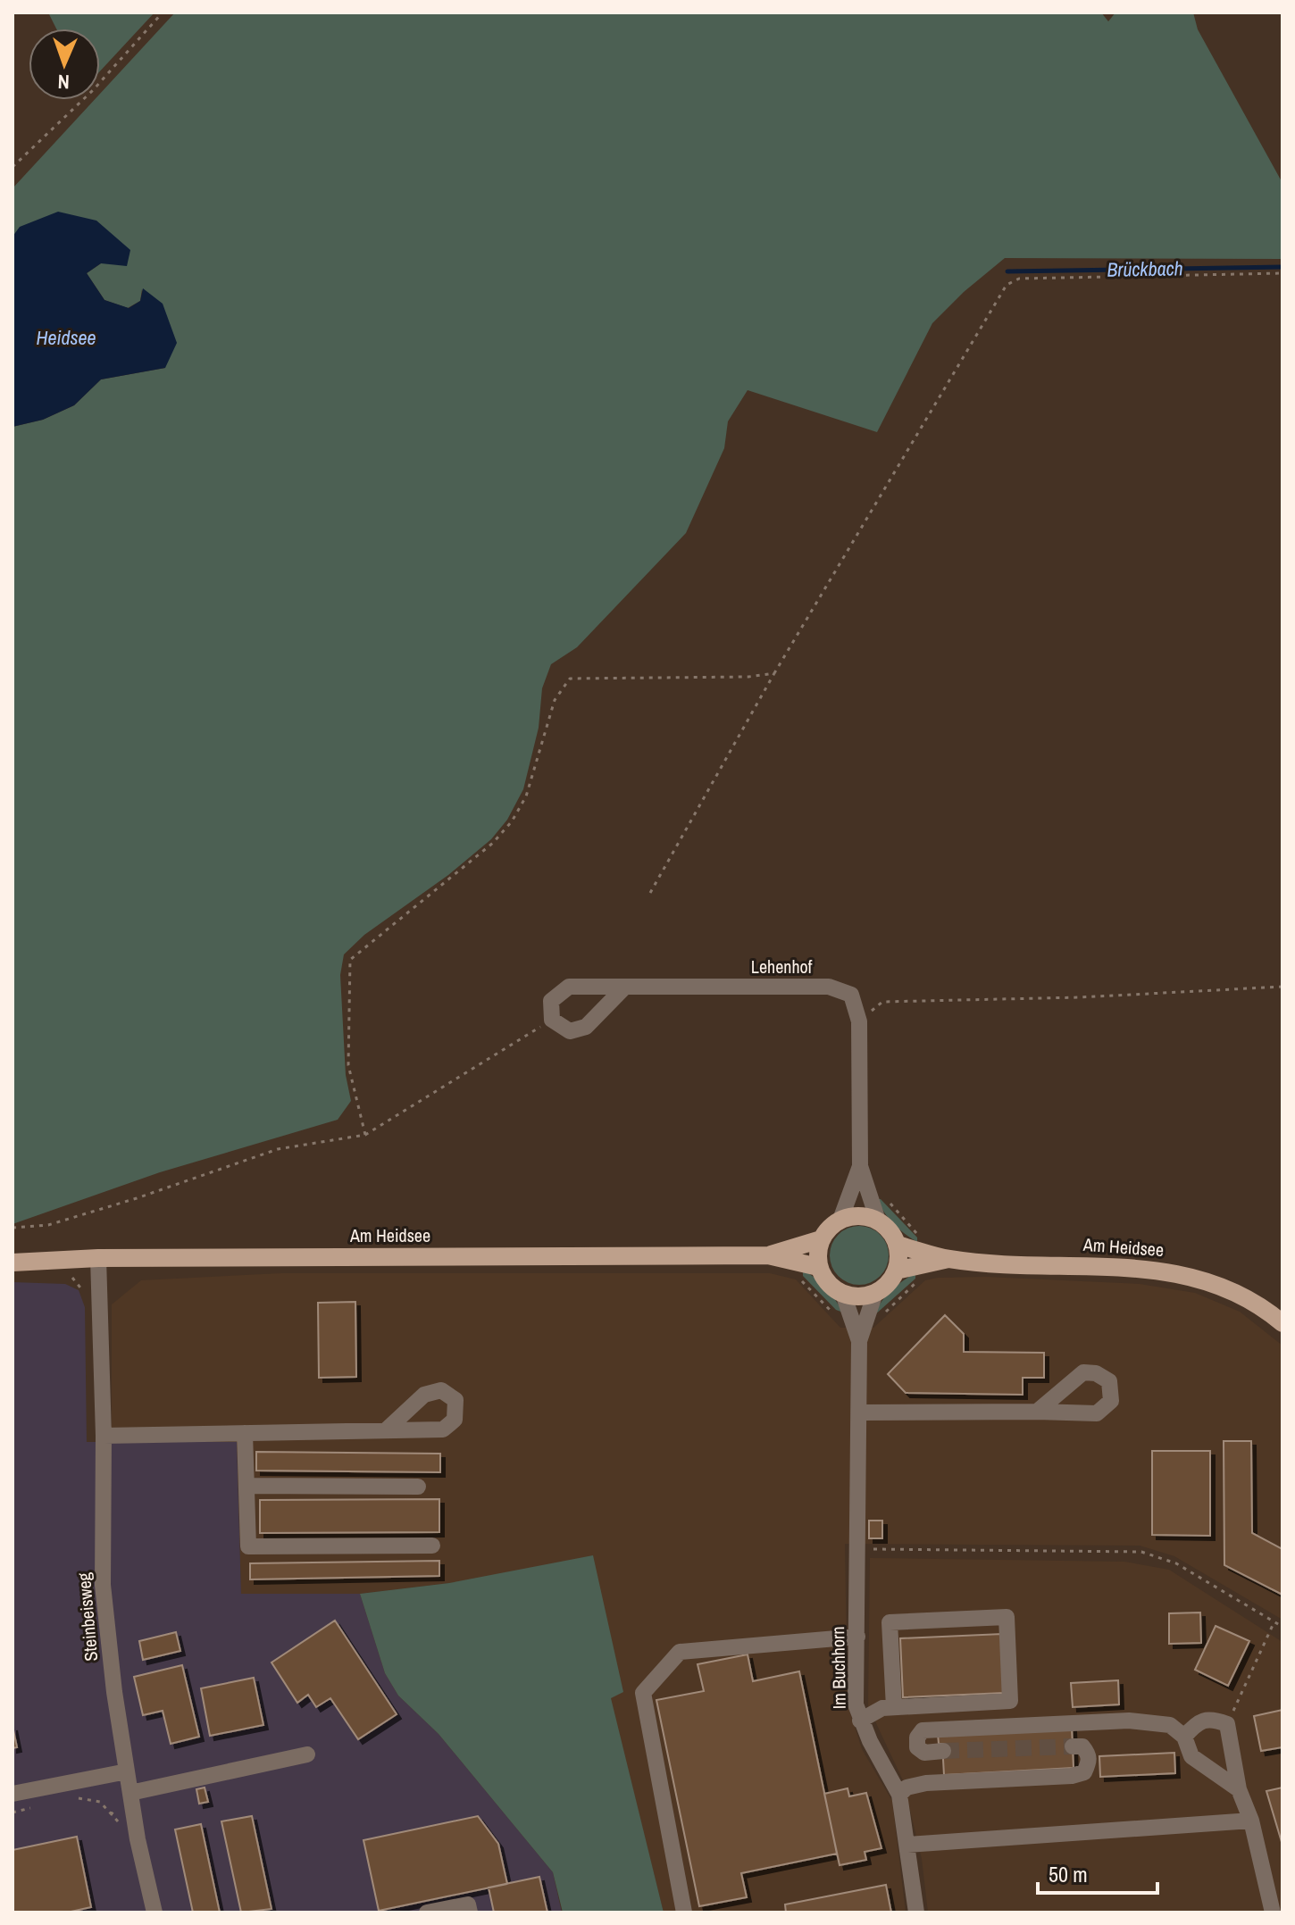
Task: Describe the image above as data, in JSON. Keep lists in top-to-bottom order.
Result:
{
  "streets": {
    "main road": ["Am Heidsee"],
    "street": ["Lehenhof", "Steinbeisweg", "Im Buchhorn"]
  },
  "crossings": [
    ["Lehenhof", "Am Heidsee"],
    ["Lehenhof", "Im Buchhorn"],
    ["Am Heidsee", "Steinbeisweg"],
    ["Am Heidsee", "Im Buchhorn"]
  ],
  "water": ["Brückbach", "Heidsee"],
  "scale_bar": "50 m",
  "north": "bottom"
}
